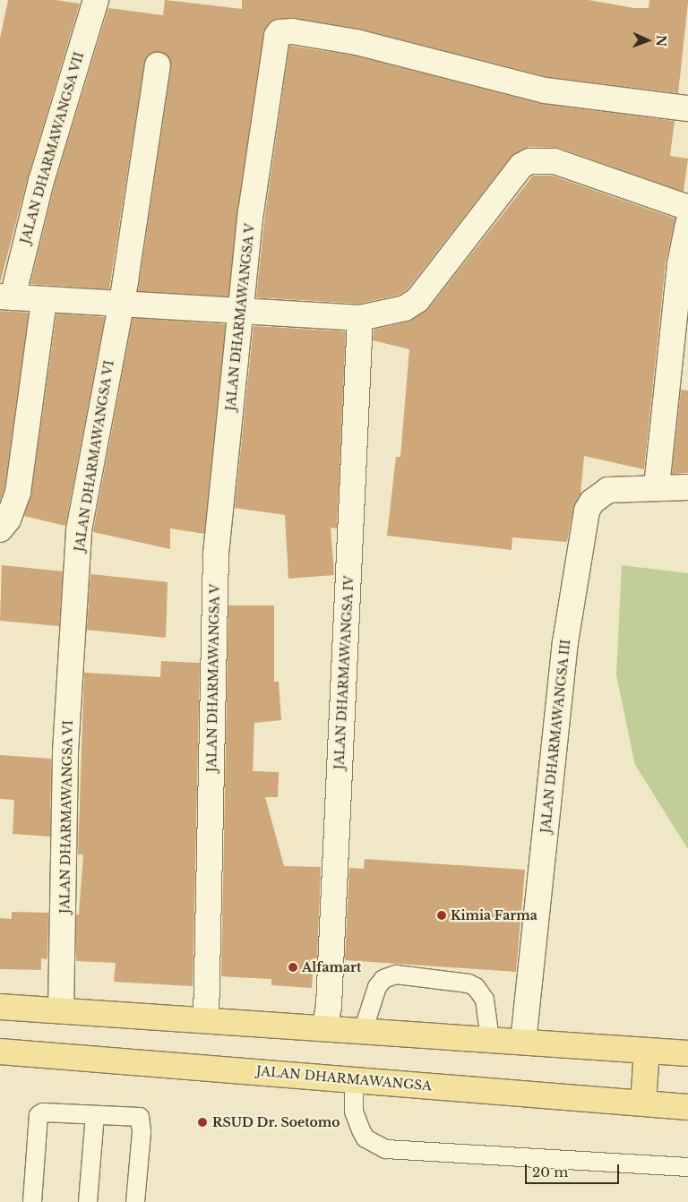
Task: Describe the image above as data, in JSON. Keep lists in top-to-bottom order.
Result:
{
  "streets": {
    "main road": ["JALAN DHARMAWANGSA"],
    "street": [
      "JALAN DHARMAWANGSA VII",
      "JALAN DHARMAWANGSA V",
      "JALAN DHARMAWANGSA VI",
      "JALAN DHARMAWANGSA IV",
      "JALAN DHARMAWANGSA III"
    ]
  },
  "places": ["Kimia Farma", "Alfamart", "RSUD Dr. Soetomo"],
  "scale_bar": "20 m",
  "north": "right"
}
